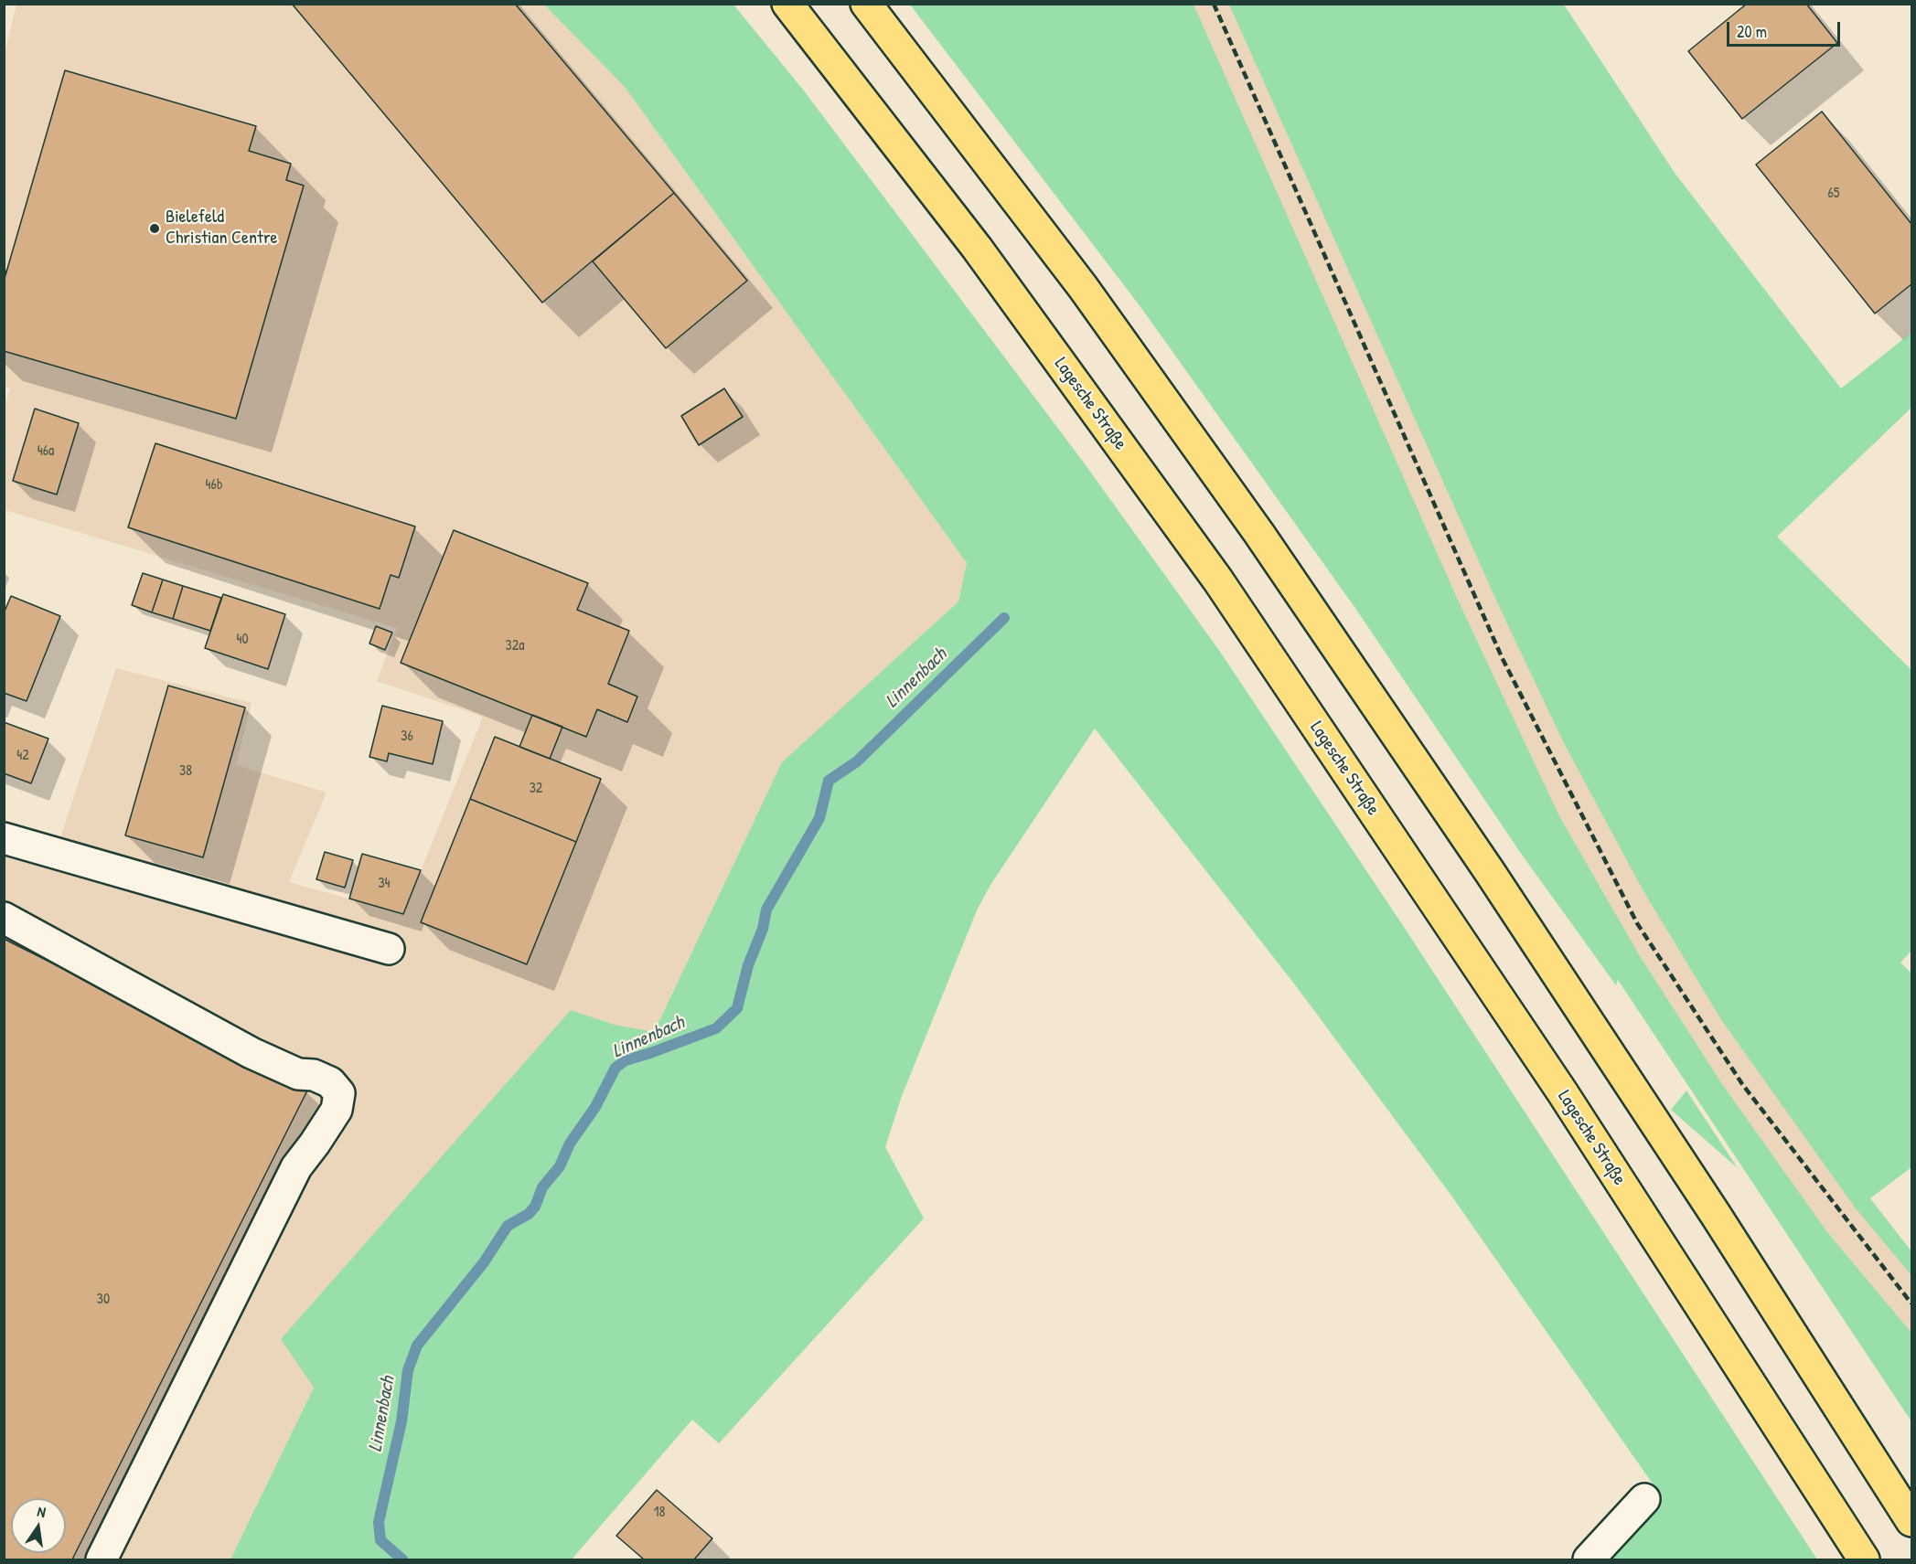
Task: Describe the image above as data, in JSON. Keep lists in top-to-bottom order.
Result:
{
  "streets": {
    "highway": ["Lagesche Straße"]
  },
  "water": ["Linnenbach"],
  "places": ["Bielefeld Christian Centre"],
  "house_numbers": [
    "65",
    "46a",
    "46b",
    "40",
    "32a",
    "36",
    "42",
    "38",
    "32",
    "34",
    "30",
    "18"
  ],
  "scale_bar": "20 m",
  "north": "top"
}
